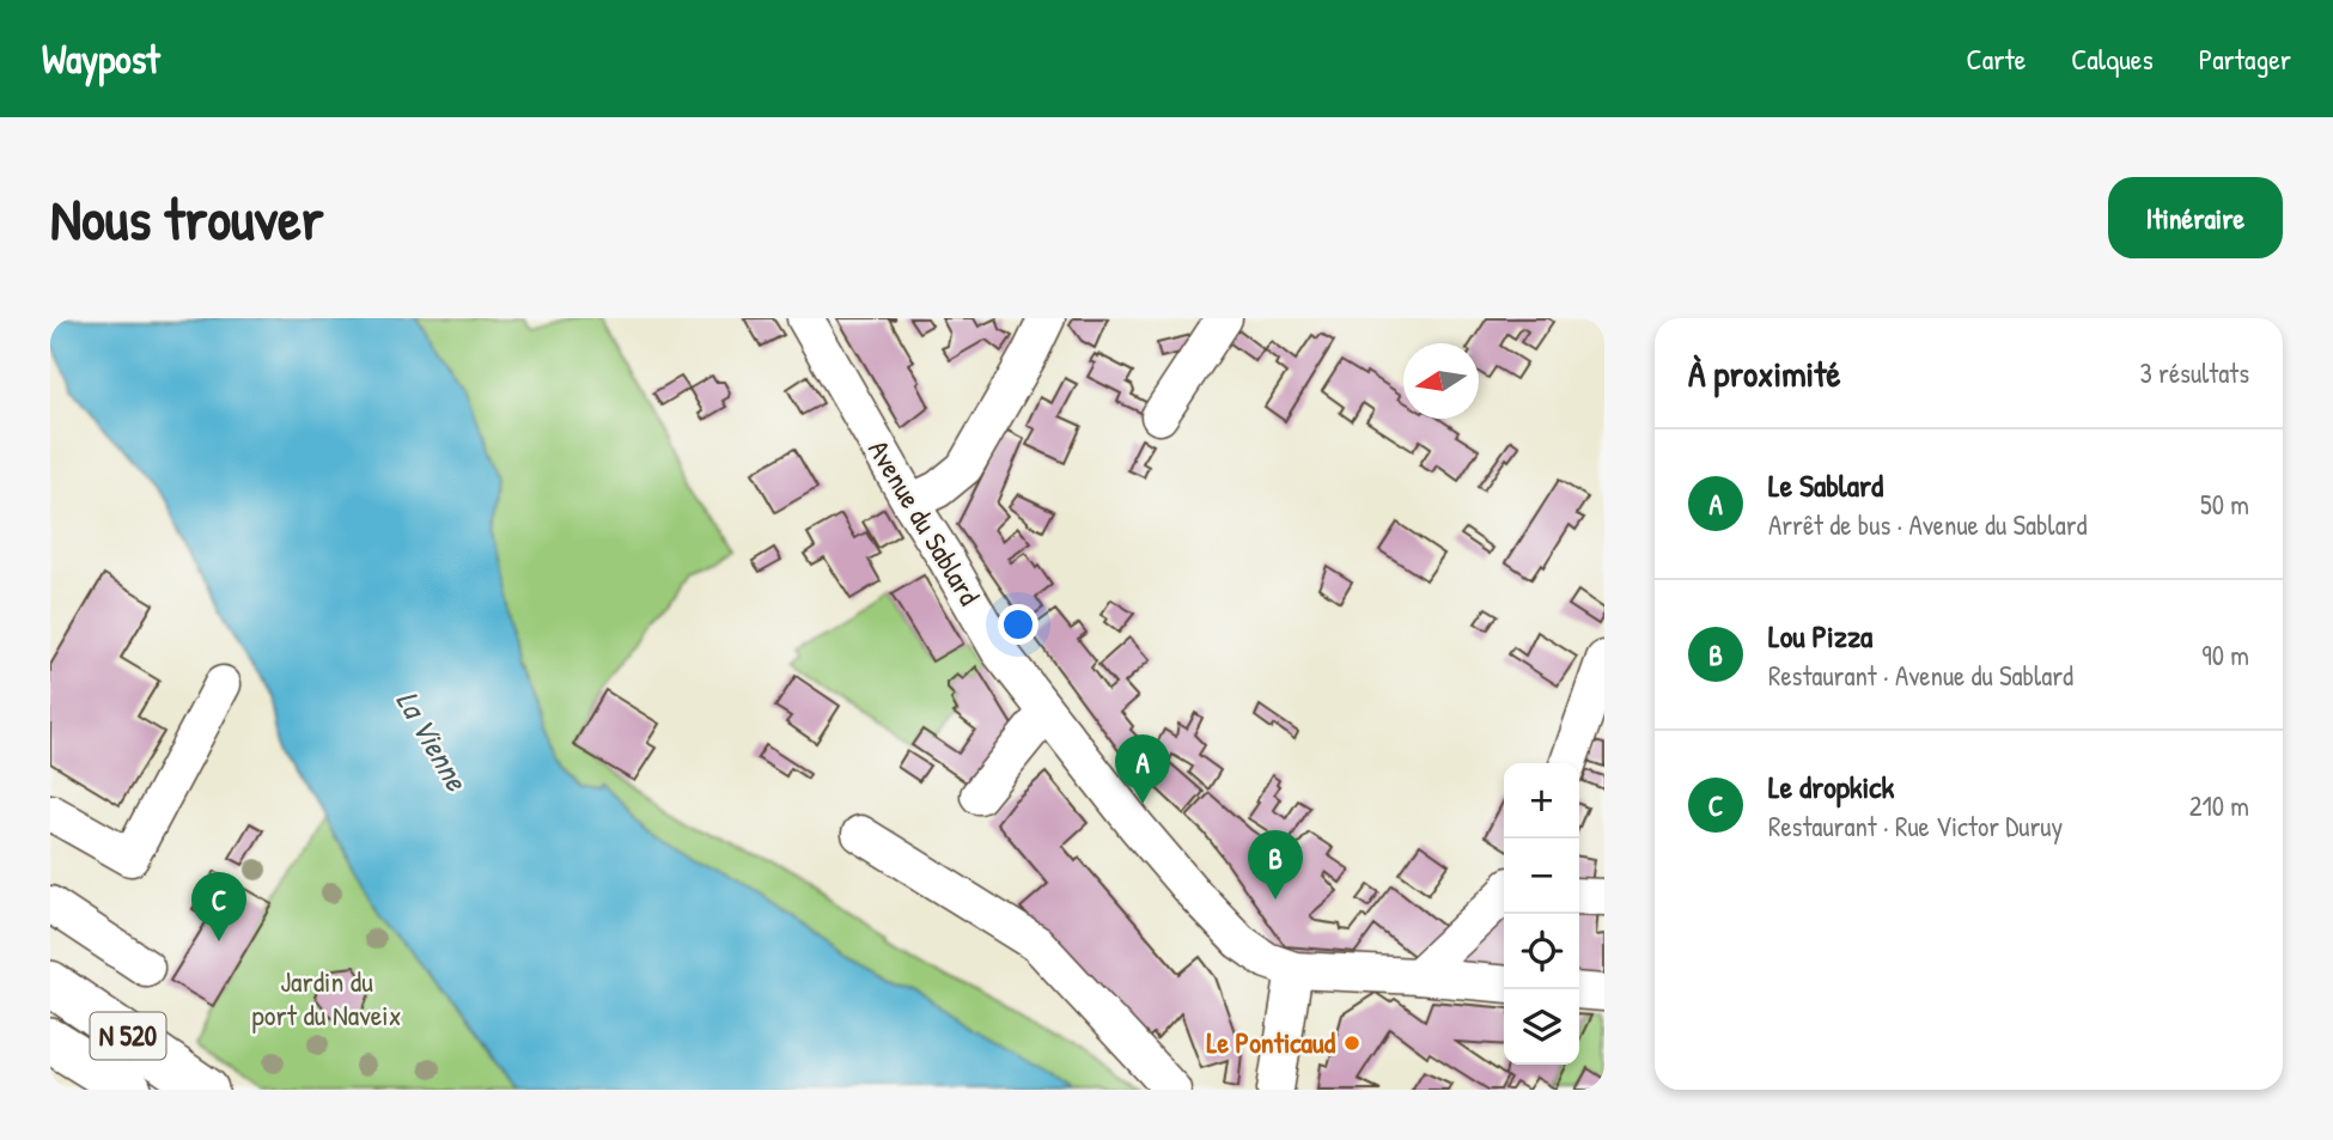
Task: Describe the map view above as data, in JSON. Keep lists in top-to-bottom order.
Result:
{
  "streets": {
    "main road": ["N 520"],
    "street": ["Avenue du Sablard"]
  },
  "water": ["La Vienne"],
  "parks": ["Jardin du port du Naveix"],
  "places": ["Le Ponticaud"],
  "north": "left",
  "page": {
    "header": "Waypost",
    "nav": ["Carte", "Calques", "Partager"],
    "buttons": "Itinéraire",
    "title": "Nous trouver",
    "heading": ["À proximité", "3 résultats"],
    "list": [
      {
        "mark": "A",
        "name": "Le Sablard",
        "note": "Arrêt de bus · Avenue du Sablard",
        "value": "50 m"
      },
      {
        "mark": "B",
        "name": "Lou Pizza",
        "note": "Restaurant · Avenue du Sablard",
        "value": "90 m"
      },
      {
        "mark": "C",
        "name": "Le dropkick",
        "note": "Restaurant · Rue Victor Duruy",
        "value": "210 m"
      }
    ],
    "pins": ["A", "B", "C"],
    "map_buttons": ["+", "−"]
  }
}
